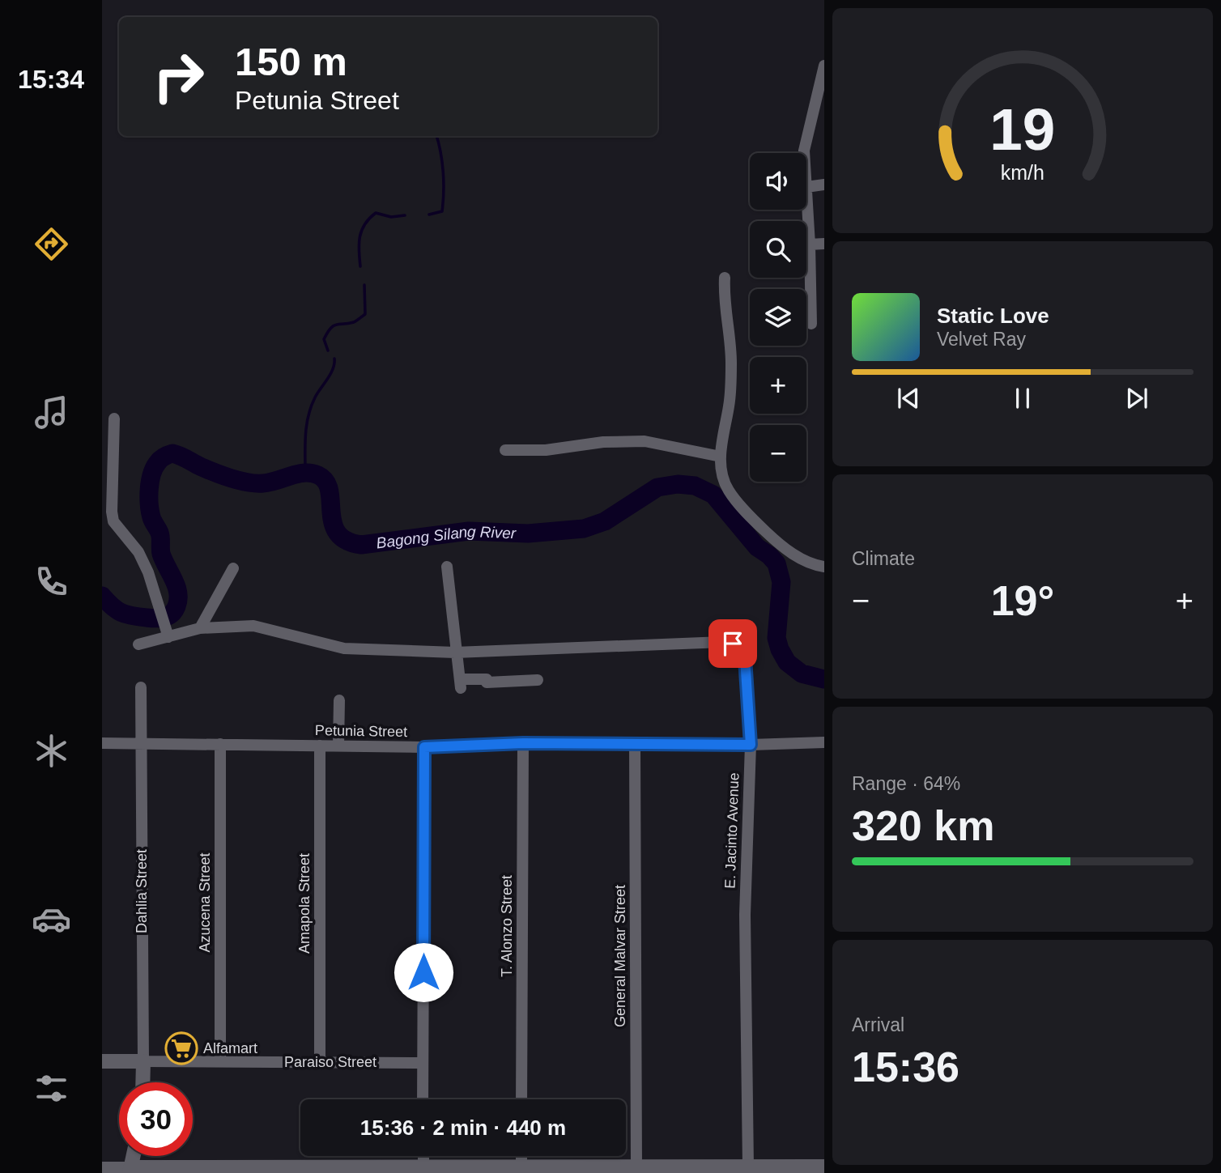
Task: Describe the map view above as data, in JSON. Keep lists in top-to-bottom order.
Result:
{
  "streets": {
    "street": [
      "Petunia Street",
      "E. Jacinto Avenue",
      "Dahlia Street",
      "Azucena Street",
      "Amapola Street",
      "T. Alonzo Street",
      "General Malvar Street",
      "Paraiso Street"
    ]
  },
  "crossings": [
    ["Petunia Street", "E. Jacinto Avenue"],
    ["Petunia Street", "Dahlia Street"],
    ["Petunia Street", "Azucena Street"],
    ["Petunia Street", "Amapola Street"],
    ["Petunia Street", "T. Alonzo Street"],
    ["Petunia Street", "General Malvar Street"],
    ["Dahlia Street", "Paraiso Street"],
    ["Azucena Street", "Paraiso Street"],
    ["Amapola Street", "Paraiso Street"]
  ],
  "water": ["Bagong Silang River"],
  "places": {
    "supermarket": ["Alfamart"]
  },
  "page": {
    "tabs": "15:34",
    "turn": ["150 m", "Petunia Street"],
    "map_buttons": ["+", "−"],
    "song": ["Static Love", "Velvet Ray"],
    "tile": [
      "Climate",
      ["Range · 64%", "320 km"],
      ["Arrival", "15:36"]
    ],
    "heat": ["−", "19°", "+"],
    "limit": "30",
    "trip": "15:36 · 2 min · 440 m",
    "gauge": ["19", "km/h"]
  }
}
